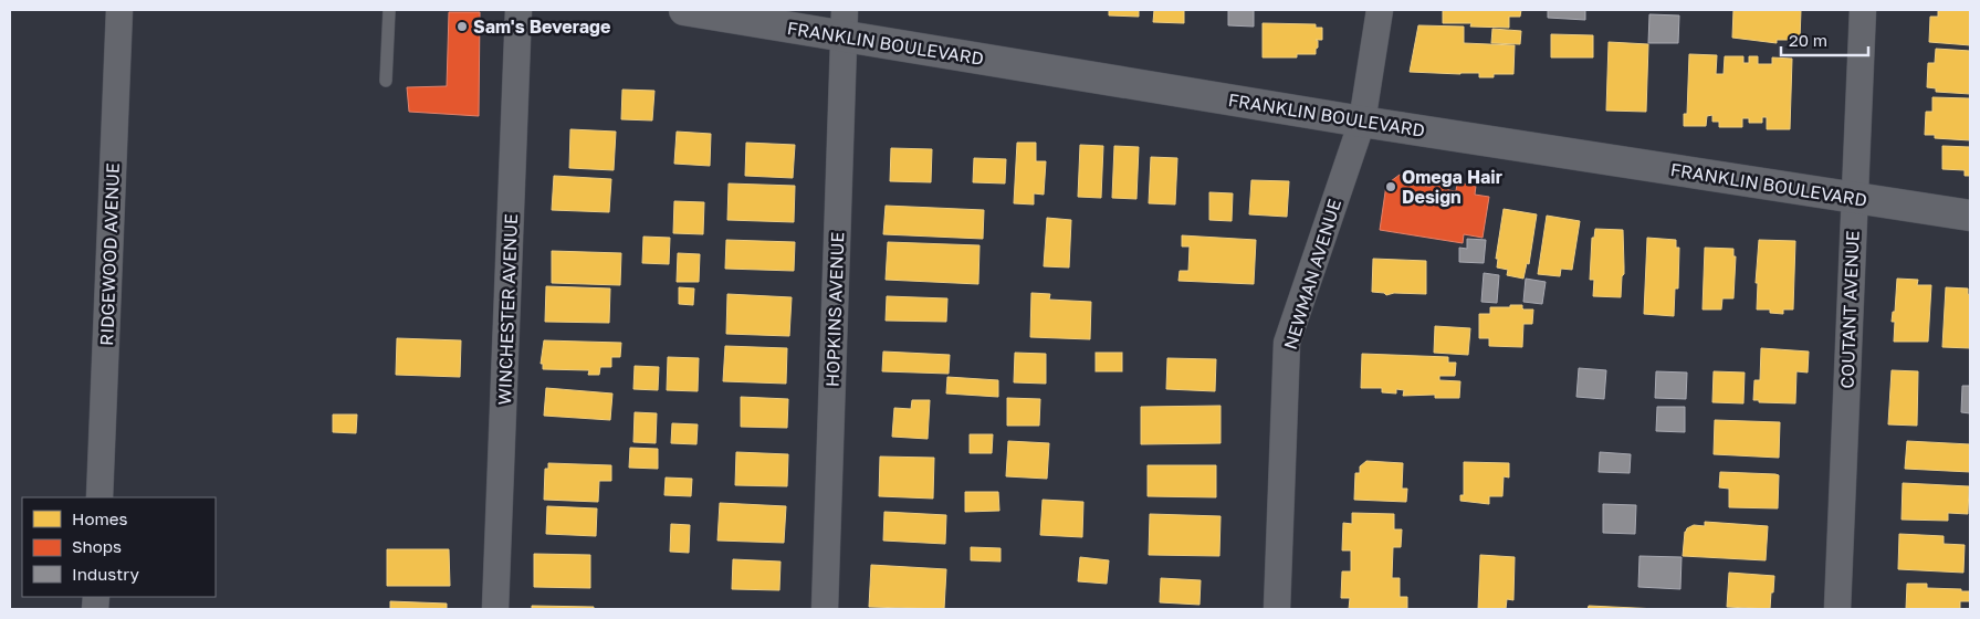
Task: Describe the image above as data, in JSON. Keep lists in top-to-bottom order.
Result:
{
  "streets": {
    "street": [
      "FRANKLIN BOULEVARD",
      "RIDGEWOOD AVENUE",
      "NEWMAN AVENUE",
      "WINCHESTER AVENUE",
      "HOPKINS AVENUE",
      "COUTANT AVENUE"
    ]
  },
  "crossings": [
    ["FRANKLIN BOULEVARD", "NEWMAN AVENUE"],
    ["FRANKLIN BOULEVARD", "HOPKINS AVENUE"],
    ["FRANKLIN BOULEVARD", "COUTANT AVENUE"]
  ],
  "places": ["Sam's Beverage", "Omega Hair Design"],
  "legend": ["Homes", "Shops", "Industry"],
  "scale_bar": "20 m"
}
